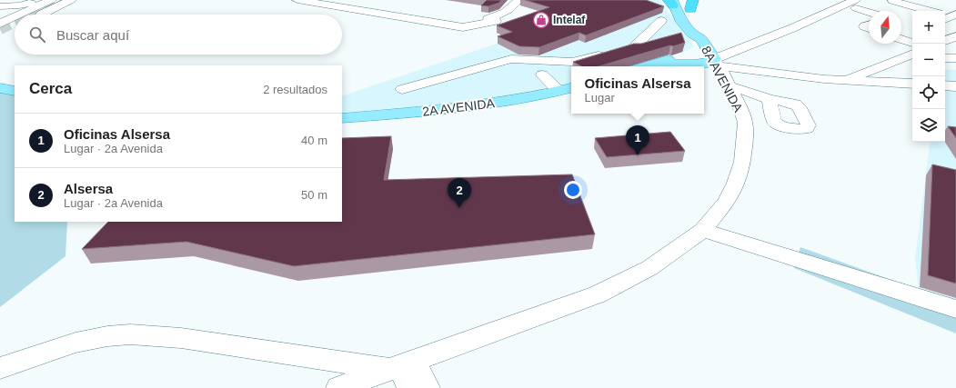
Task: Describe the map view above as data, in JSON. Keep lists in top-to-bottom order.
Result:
{
  "streets": {
    "main road": ["8A AVENIDA", "2A AVENIDA"]
  },
  "places": {
    "shop": ["Intelaf"]
  },
  "north": "top",
  "page": {
    "map_buttons": ["+", "−"],
    "search": "Buscar aquí",
    "heading": ["Cerca", "2 resultados"],
    "popup": ["Oficinas Alsersa", "Lugar"],
    "list": [
      {
        "mark": "1",
        "name": "Oficinas Alsersa",
        "note": "Lugar · 2a Avenida",
        "value": "40 m"
      },
      {
        "mark": "2",
        "name": "Alsersa",
        "note": "Lugar · 2a Avenida",
        "value": "50 m"
      }
    ],
    "pins": ["1", "2"]
  }
}
